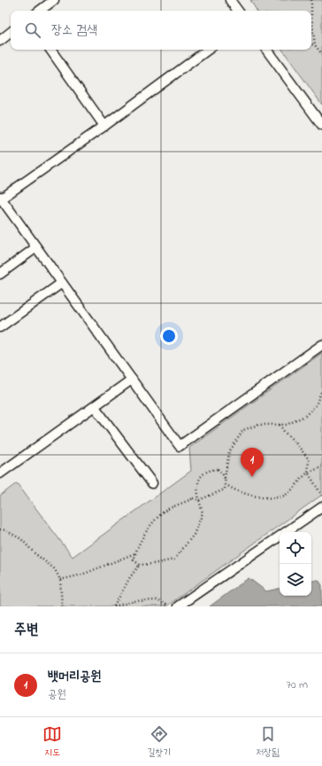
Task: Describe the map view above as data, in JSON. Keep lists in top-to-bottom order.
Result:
{
  "page": {
    "search": "장소 검색",
    "pins": "1",
    "heading": "주변",
    "list": [
      {
        "mark": "1",
        "name": "뱃머리공원",
        "note": "공원",
        "value": "70 m"
      }
    ],
    "nav": ["지도", "길찾기", "저장됨"]
  }
}
